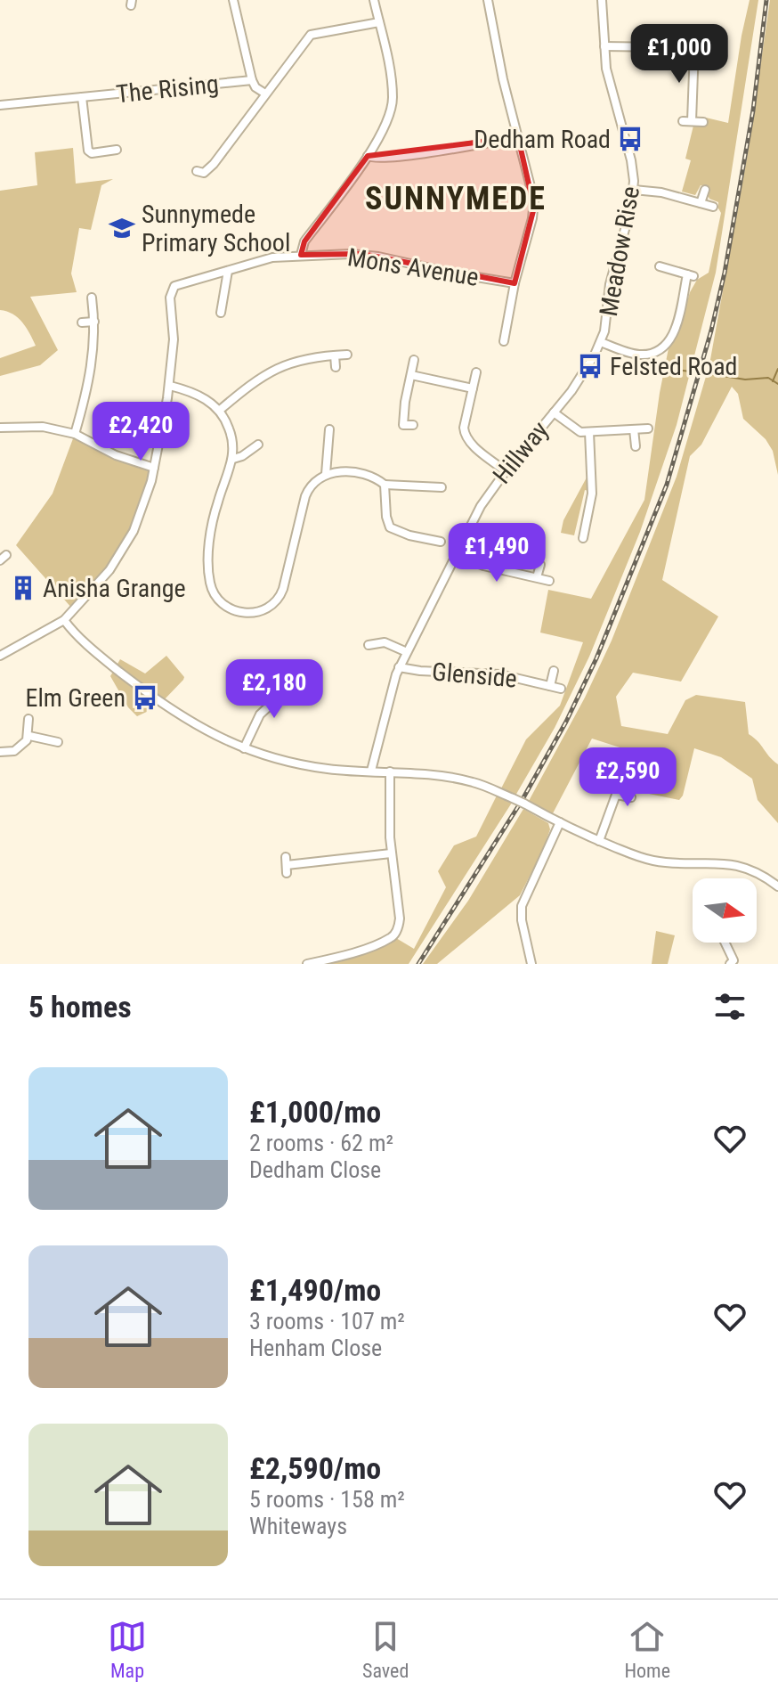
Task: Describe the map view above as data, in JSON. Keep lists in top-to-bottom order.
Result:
{
  "streets": {
    "street": [
      "The Rising",
      "Meadow Rise",
      "Mons Avenue",
      "Hillway",
      "Glenside"
    ]
  },
  "crossings": [
    ["Meadow Rise", "Hillway"],
    ["Hillway", "Glenside"]
  ],
  "districts": ["SUNNYMEDE"],
  "places": {
    "bus stop": ["Dedham Road", "Felsted Road", "Elm Green"],
    "school or university": ["Sunnymede Primary School"],
    "building": ["Anisha Grange"]
  },
  "north": "right",
  "page": {
    "price": [
      "£1,000",
      "£2,420",
      "£1,490",
      "£2,180",
      "£2,590"
    ],
    "heading": "5 homes",
    "list": [
      {
        "name": "£1,000/mo",
        "note": "2 rooms · 62 m² · Dedham Close"
      },
      {
        "name": "£1,490/mo",
        "note": "3 rooms · 107 m² · Henham Close"
      },
      {
        "name": "£2,590/mo",
        "note": "5 rooms · 158 m² · Whiteways"
      }
    ],
    "tabs": ["Map", "Saved", "Home"]
  }
}
